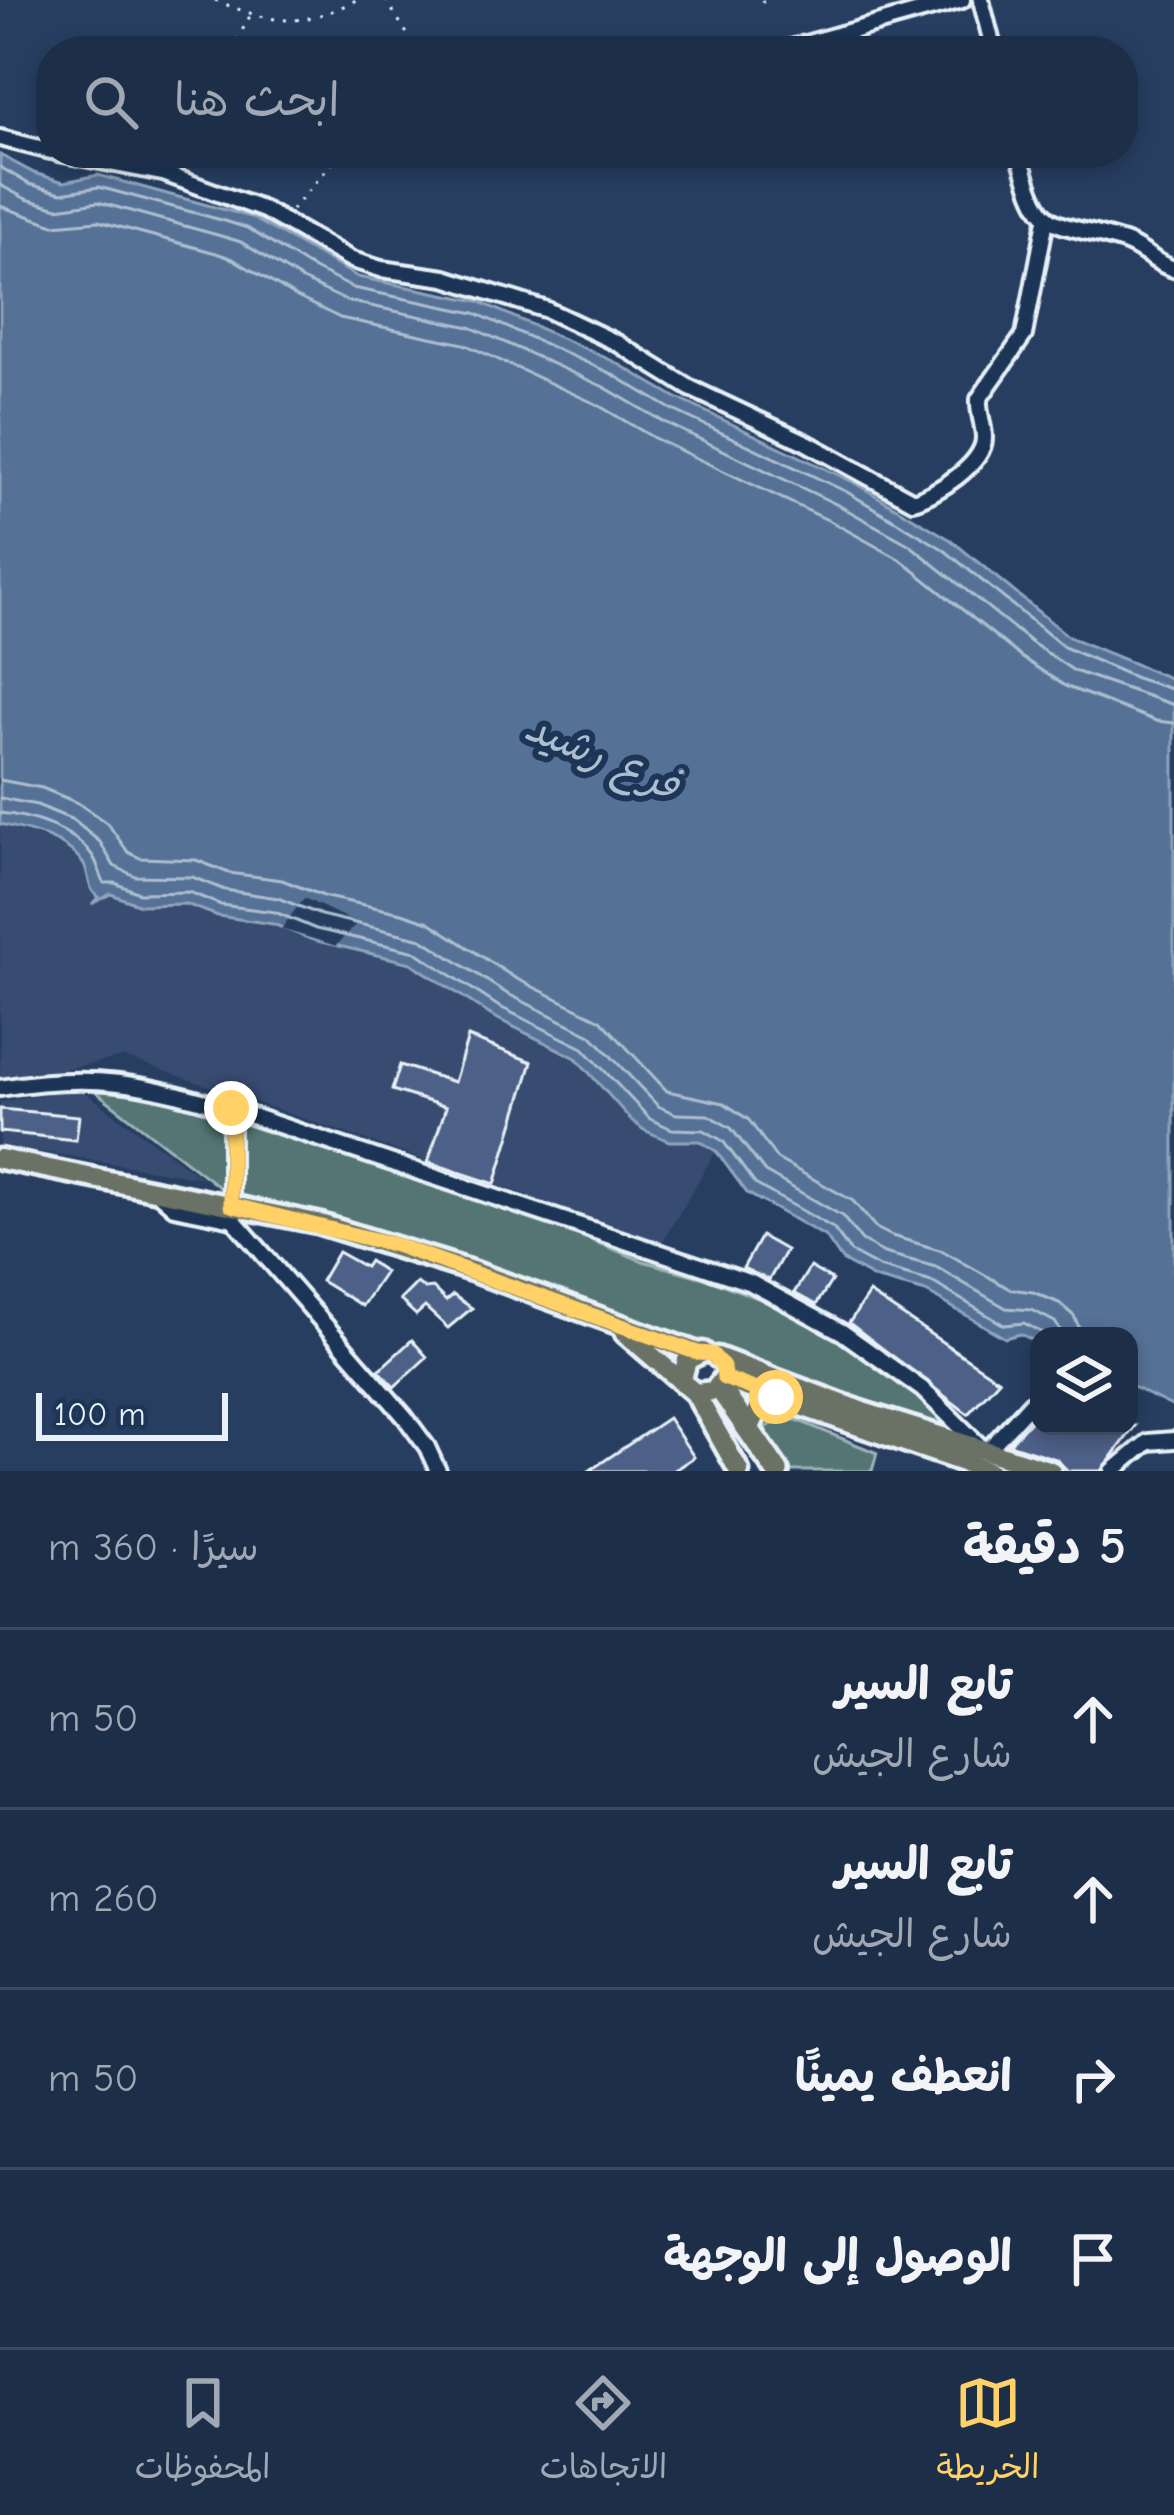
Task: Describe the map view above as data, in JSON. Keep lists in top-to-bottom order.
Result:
{
  "water": ["فرع رشيد"],
  "scale_bar": "100 m",
  "page": {
    "search": "ابحث هنا",
    "scale": "100 m",
    "heading": ["5 دقيقة", "سيرًا · 360 m"],
    "list": [
      ["تابع السير", "شارع الجيش", "50 m"],
      ["تابع السير", "شارع الجيش", "260 m"],
      ["انعطف يمينًا", "50 m"],
      "الوصول إلى الوجهة"
    ],
    "nav": ["الخريطة", "الاتجاهات", "المحفوظات"]
  }
}
